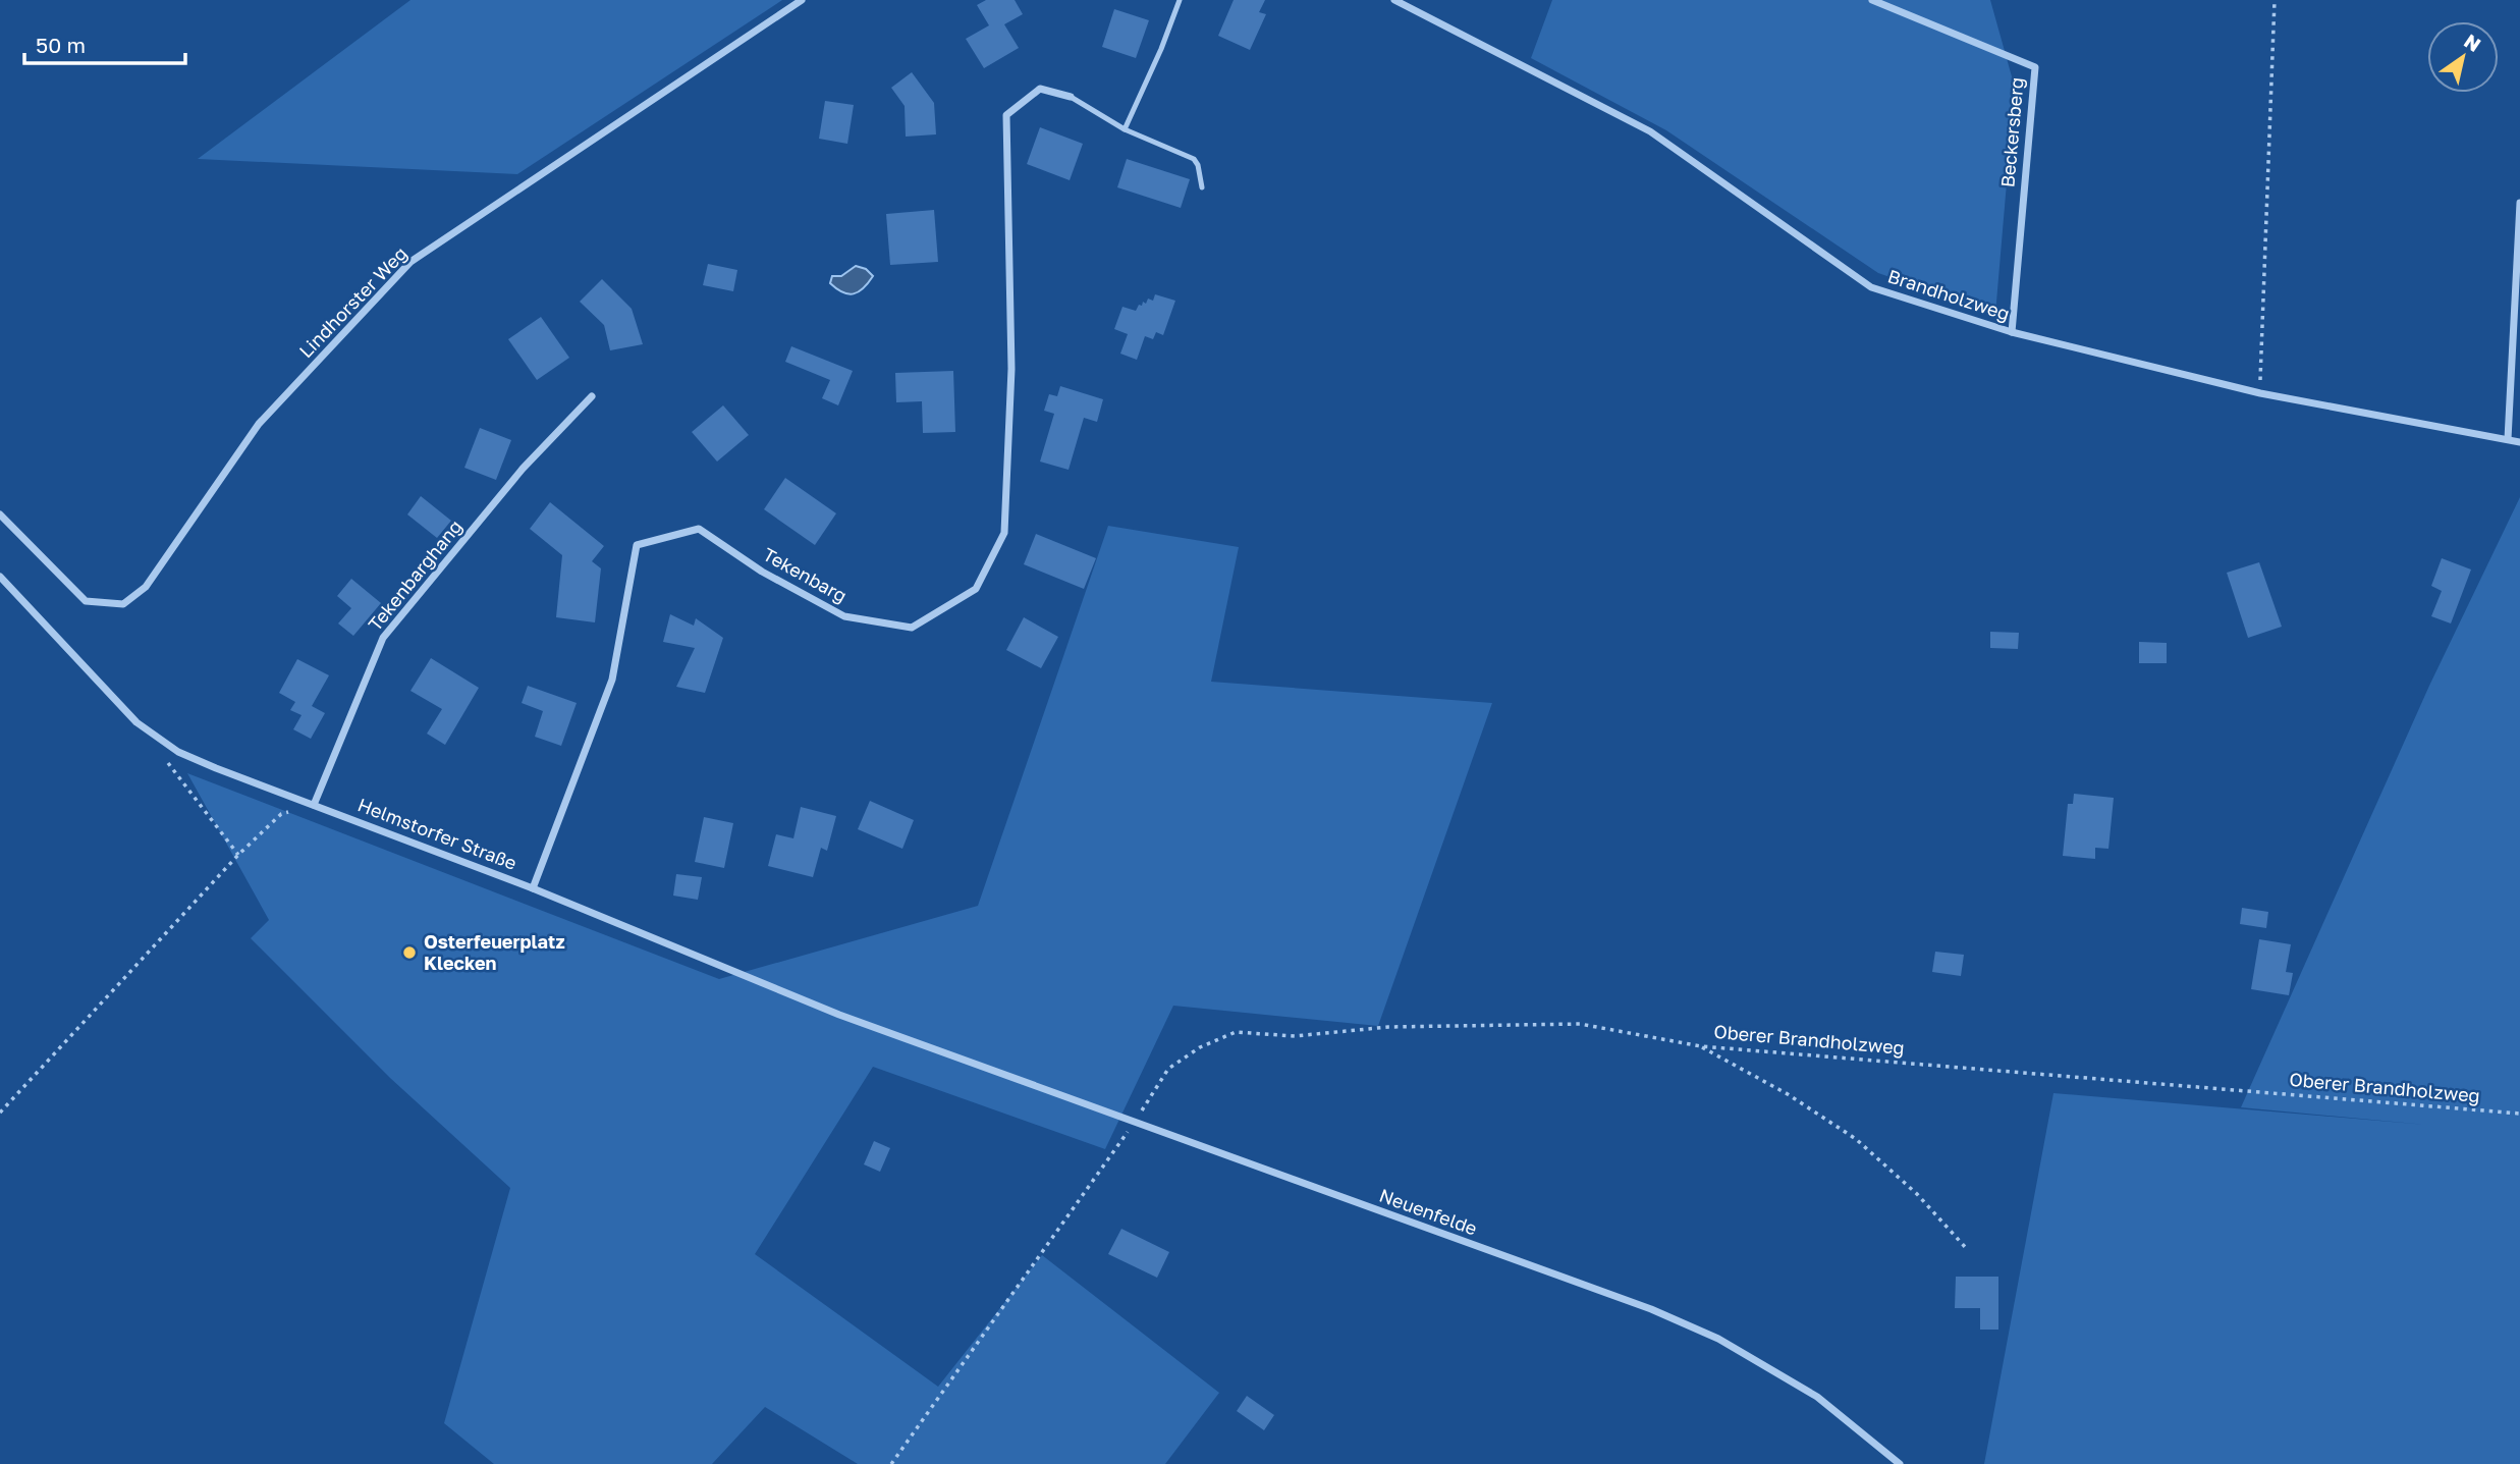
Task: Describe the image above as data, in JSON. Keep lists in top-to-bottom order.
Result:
{
  "streets": {
    "street": [
      "Beckersberg",
      "Brandholzweg",
      "Lindhorster Weg",
      "Tekenbarghang",
      "Tekenbarg",
      "Helmstorfer Straße",
      "Neuenfelde"
    ],
    "path": ["Oberer Brandholzweg"]
  },
  "crossings": [
    ["Beckersberg", "Brandholzweg"],
    ["Tekenbarghang", "Helmstorfer Straße"],
    ["Tekenbarg", "Helmstorfer Straße"],
    ["Helmstorfer Straße", "Neuenfelde"],
    ["Oberer Brandholzweg", "Neuenfelde"]
  ],
  "places": ["Osterfeuerplatz Klecken"],
  "scale_bar": "50 m",
  "north": "top right"
}
